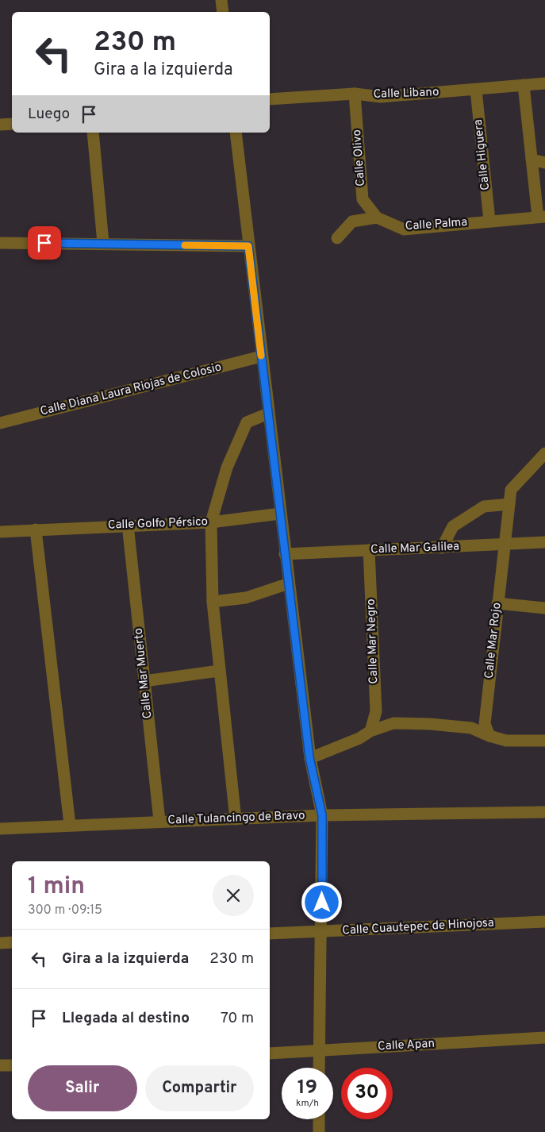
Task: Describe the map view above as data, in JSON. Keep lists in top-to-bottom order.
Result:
{
  "streets": {
    "street": [
      "Calle Libano",
      "Calle Higuera",
      "Calle Olivo",
      "Calle Palma",
      "Calle Diana Laura Riojas de Colosio",
      "Calle Golfo Pérsico",
      "Calle Mar Galilea",
      "Calle Mar Rojo",
      "Calle Mar Negro",
      "Calle Mar Muerto",
      "Calle Tulancingo de Bravo",
      "Calle Cuautepec de Hinojosa",
      "Calle Apan"
    ]
  },
  "crossings": [
    ["Calle Libano", "Calle Higuera"],
    ["Calle Libano", "Calle Olivo"],
    ["Calle Higuera", "Calle Palma"],
    ["Calle Olivo", "Calle Palma"],
    ["Calle Golfo Pérsico", "Calle Mar Muerto"],
    ["Calle Mar Galilea", "Calle Mar Rojo"],
    ["Calle Mar Galilea", "Calle Mar Negro"],
    ["Calle Mar Muerto", "Calle Tulancingo de Bravo"]
  ],
  "page": {
    "turn": ["230 m", "Gira a la izquierda"],
    "then": "Luego",
    "heading": ["1 min", "300 m · 09:15"],
    "list": [
      {
        "name": "Gira a la izquierda",
        "value": "230 m"
      },
      {
        "name": "Llegada al destino",
        "value": "70 m"
      }
    ],
    "buttons": ["Salir", "Compartir"],
    "speed": "19 km/h",
    "limit": "30"
  }
}
